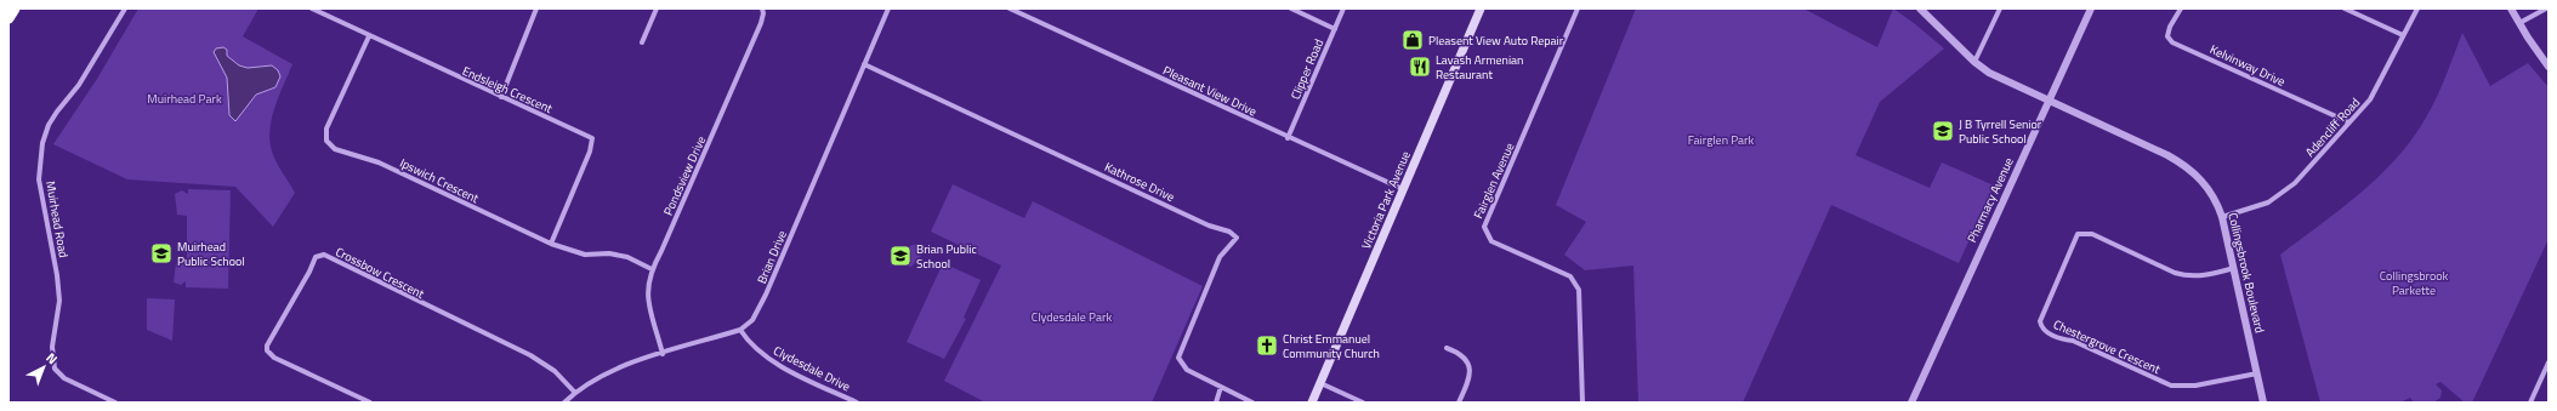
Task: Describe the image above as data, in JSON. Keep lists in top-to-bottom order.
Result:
{
  "streets": {
    "main road": ["Victoria Park Avenue"],
    "street": [
      "Kelvinway Drive",
      "Clipper Road",
      "Endsleigh Crescent",
      "Pleasant View Drive",
      "Adencliff Road",
      "Pondsview Drive",
      "Ipswich Crescent",
      "Fairglen Avenue",
      "Kathrose Drive",
      "Pharmacy Avenue",
      "Muirhead Road",
      "Brian Drive",
      "Crossbow Crescent",
      "Collingsbrook Boulevard",
      "Chestergrove Crescent",
      "Clydesdale Drive"
    ]
  },
  "crossings": [
    ["Kelvinway Drive", "Adencliff Road"],
    ["Clipper Road", "Pleasant View Drive"],
    ["Endsleigh Crescent", "Ipswich Crescent"],
    ["Pleasant View Drive", "Victoria Park Avenue"],
    ["Adencliff Road", "Collingsbrook Boulevard"],
    ["Pondsview Drive", "Ipswich Crescent"],
    ["Pondsview Drive", "Brian Drive"],
    ["Kathrose Drive", "Brian Drive"],
    ["Pharmacy Avenue", "Collingsbrook Boulevard"],
    ["Brian Drive", "Crossbow Crescent"],
    ["Brian Drive", "Clydesdale Drive"],
    ["Collingsbrook Boulevard", "Chestergrove Crescent"]
  ],
  "parks": [
    "Muirhead Park",
    "Fairglen Park",
    "Collingsbrook Parkette",
    "Clydesdale Park"
  ],
  "places": {
    "shop": ["Pleasent View Auto Repair"],
    "restaurant": ["Lavash Armenian Restaurant"],
    "school or university": ["J B Tyrrell Senior Public School", "Muirhead Public School", "Brian Public School"],
    "church": ["Christ Emmanuel Community Church"]
  },
  "north": "top right"
}
